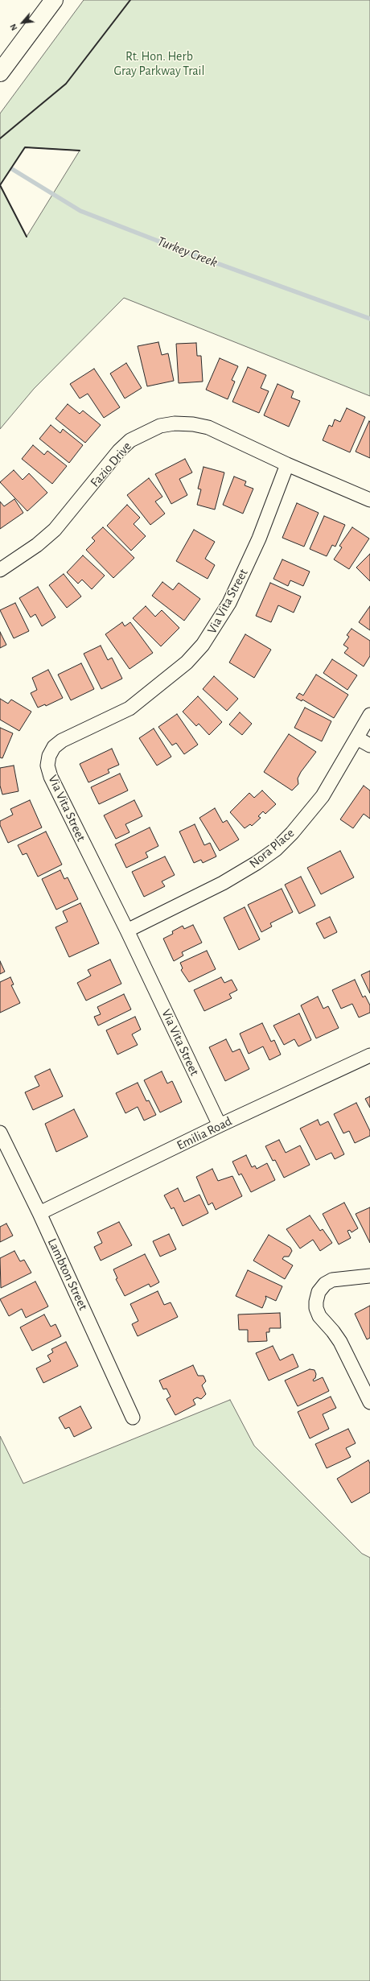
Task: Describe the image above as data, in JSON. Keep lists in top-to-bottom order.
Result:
{
  "streets": {
    "street": [
      "Fazio Drive",
      "Via Vita Street",
      "Nora Place",
      "Emilia Road",
      "Lambton Street"
    ]
  },
  "crossings": [
    ["Fazio Drive", "Via Vita Street"],
    ["Via Vita Street", "Nora Place"],
    ["Via Vita Street", "Emilia Road"],
    ["Emilia Road", "Lambton Street"]
  ],
  "water": ["Turkey Creek"],
  "parks": ["Rt. Hon. Herb Gray Parkway Trail"],
  "north": "bottom left"
}
